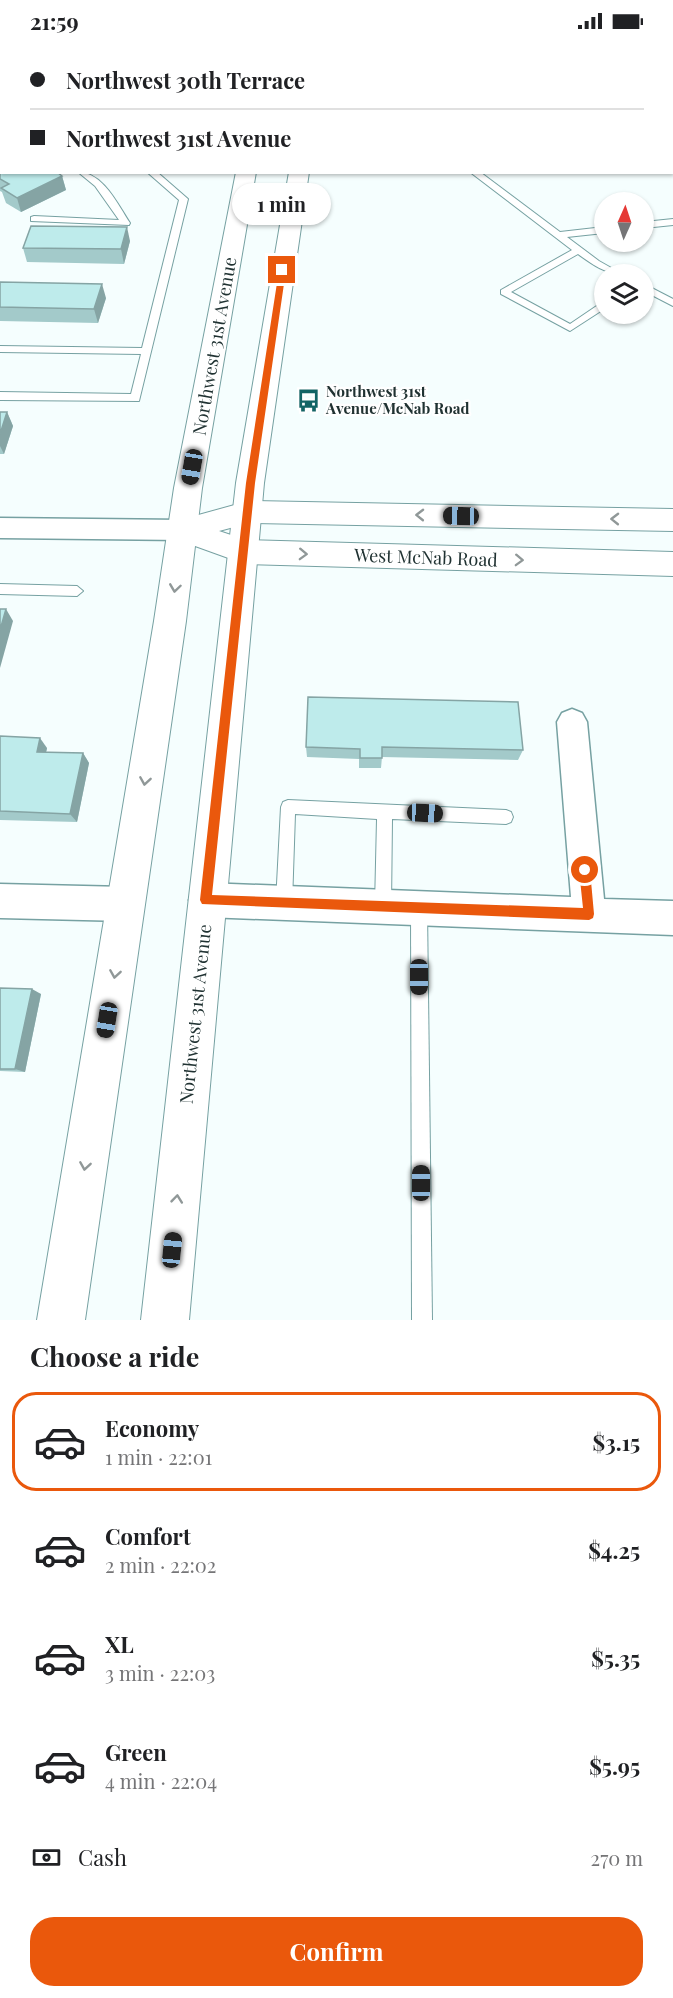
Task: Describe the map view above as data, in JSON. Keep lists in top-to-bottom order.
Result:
{
  "streets": {
    "main road": ["Northwest 31st Avenue", "West McNab Road"]
  },
  "crossings": [
    ["Northwest 31st Avenue", "West McNab Road"]
  ],
  "places": {
    "bus stop": ["Northwest 31st Avenue/McNab Road"]
  },
  "north": "top",
  "page": {
    "status": "21:59",
    "banner": ["Northwest 30th Terrace", "Northwest 31st Avenue"],
    "bubble": "1 min",
    "heading": "Choose a ride",
    "list": [
      {
        "name": "Economy",
        "note": "1 min · 22:01",
        "value": "$3.15"
      },
      {
        "name": "Comfort",
        "note": "2 min · 22:02",
        "value": "$4.25"
      },
      {
        "name": "XL",
        "note": "3 min · 22:03",
        "value": "$5.35"
      },
      {
        "name": "Green",
        "note": "4 min · 22:04",
        "value": "$5.95"
      }
    ],
    "pay": ["Cash", "270 m"],
    "buttons": "Confirm"
  }
}
